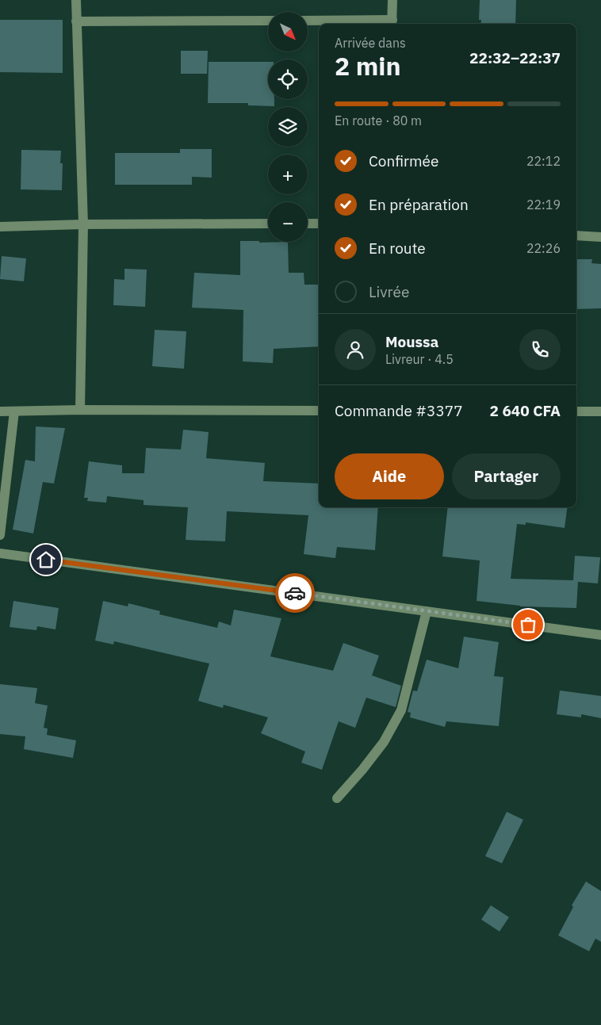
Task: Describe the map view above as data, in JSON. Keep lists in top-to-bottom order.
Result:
{
  "north": "bottom right",
  "page": {
    "map_buttons": ["+", "−"],
    "heading": ["2 min", "Arrivée dans", "22:32–22:37"],
    "panel": [
      "Moussa",
      "Livreur · 4.5",
      "Commande #3377",
      "2 640 CFA"
    ],
    "bar": "En route · 80 m",
    "list": [
      ["Confirmée", "22:12"],
      ["En préparation", "22:19"],
      ["En route", "22:26"],
      "Livrée"
    ],
    "buttons": ["Aide", "Partager"]
  }
}
